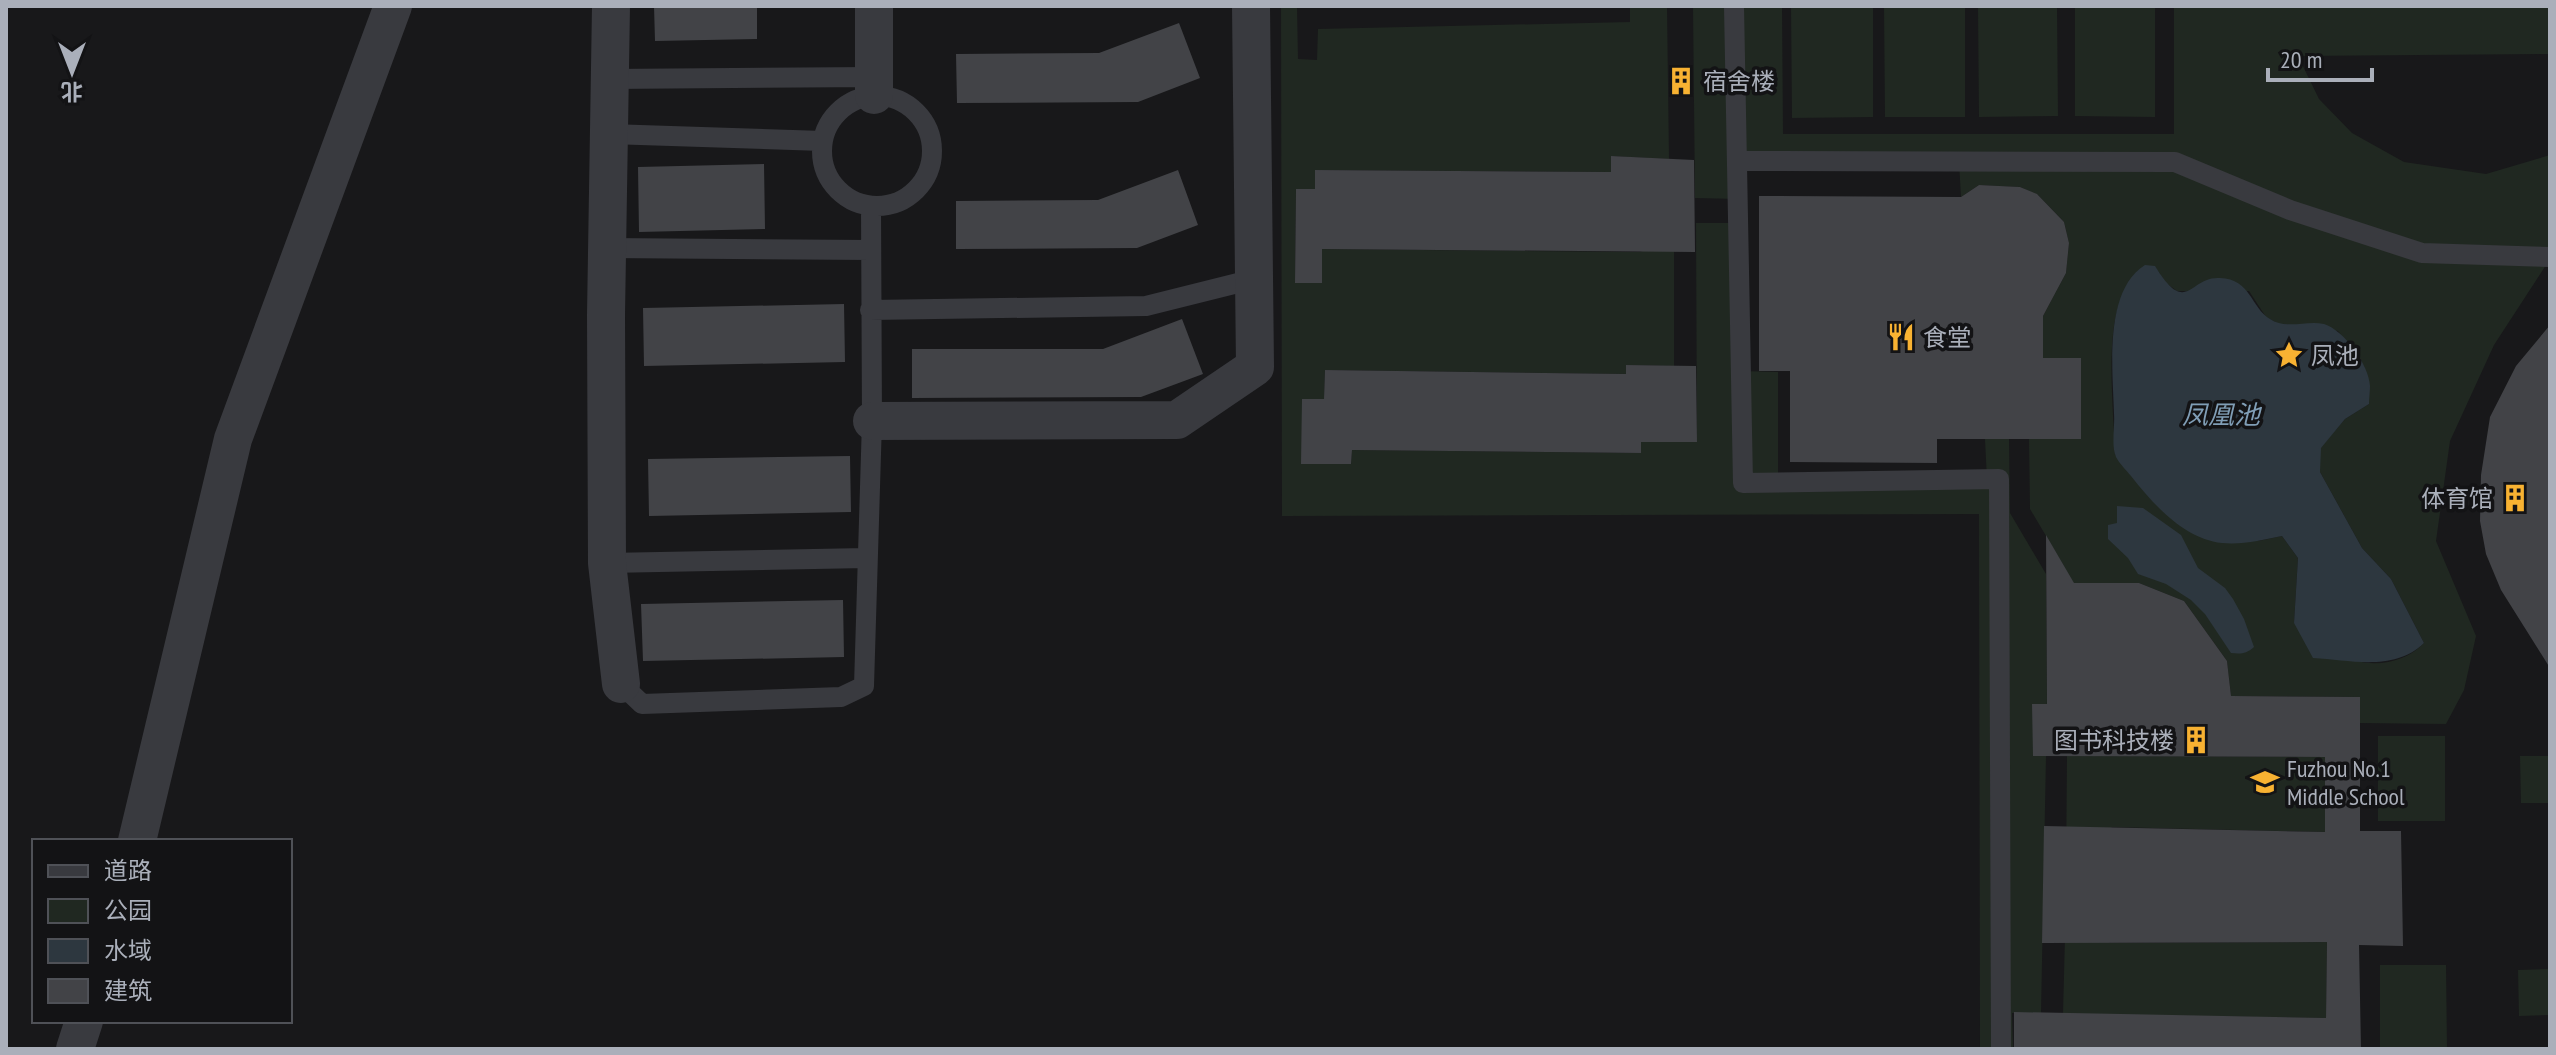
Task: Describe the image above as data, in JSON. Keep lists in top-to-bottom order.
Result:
{
  "water": ["凤凰池"],
  "places": {
    "building": ["宿舍楼", "体育馆", "图书科技楼"],
    "restaurant": ["食堂"],
    "place": ["凤池"],
    "school or university": ["Fuzhou No.1 Middle School"]
  },
  "legend": [
    "道路",
    "公园",
    "水域",
    "建筑"
  ],
  "scale_bar": "20 m",
  "north": "bottom"
}
